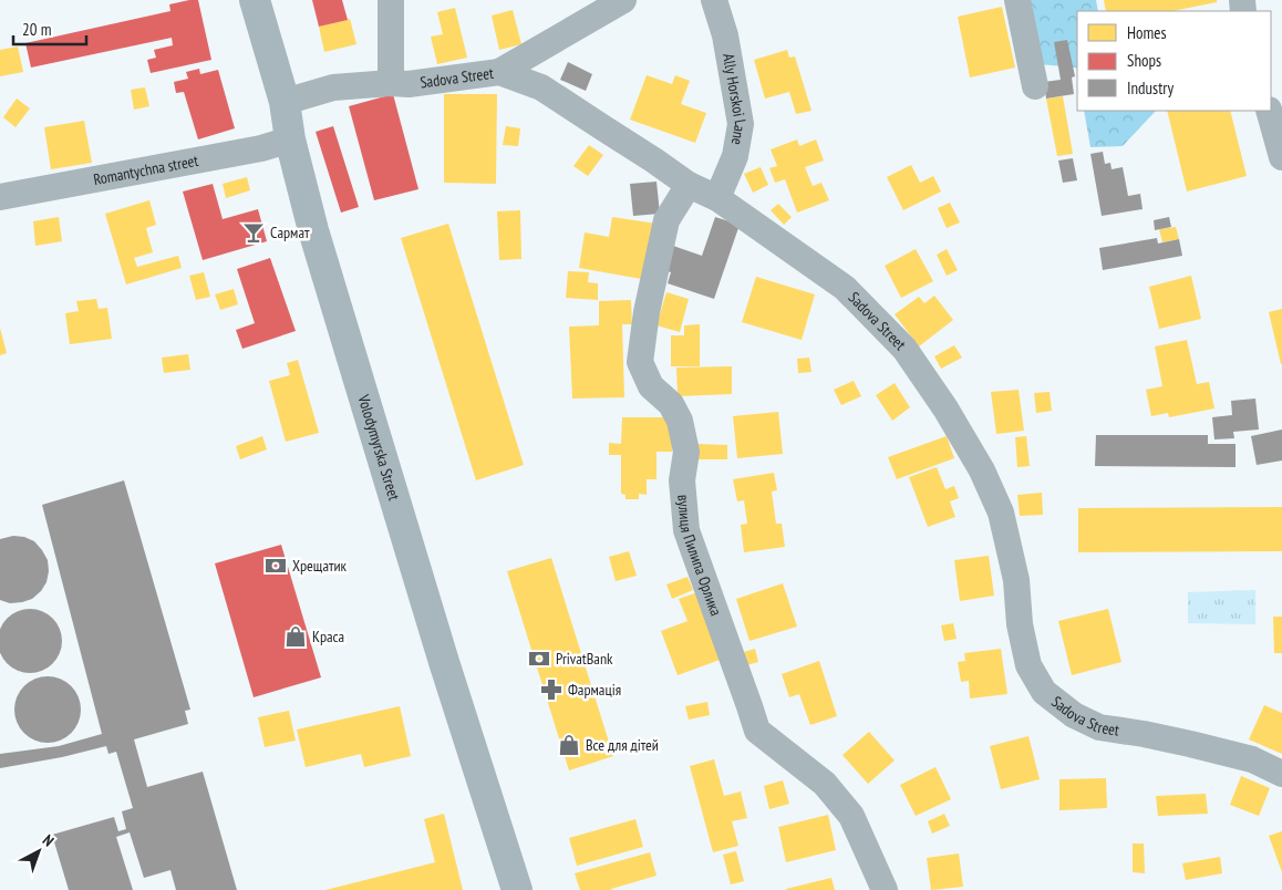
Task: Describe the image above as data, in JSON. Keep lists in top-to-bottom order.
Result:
{
  "streets": {
    "main road": ["Volodymyrska Street"],
    "street": [
      "Sadova Street",
      "Ally Horskoi Lane",
      "Romantychna street",
      "вулиця Пилипа Орлика"
    ]
  },
  "crossings": [
    ["Sadova Street", "Ally Horskoi Lane"],
    ["Sadova Street", "Volodymyrska Street"],
    ["Sadova Street", "вулиця Пилипа Орлика"],
    ["Romantychna street", "Volodymyrska Street"]
  ],
  "places": {
    "bar": ["Сармат"],
    "bank": ["Хрещатик", "PrivatBank"],
    "shop": ["Краса", "Все для дітей"],
    "pharmacy": ["Фармація"]
  },
  "legend": ["Homes", "Shops", "Industry"],
  "scale_bar": "20 m",
  "north": "top right"
}
